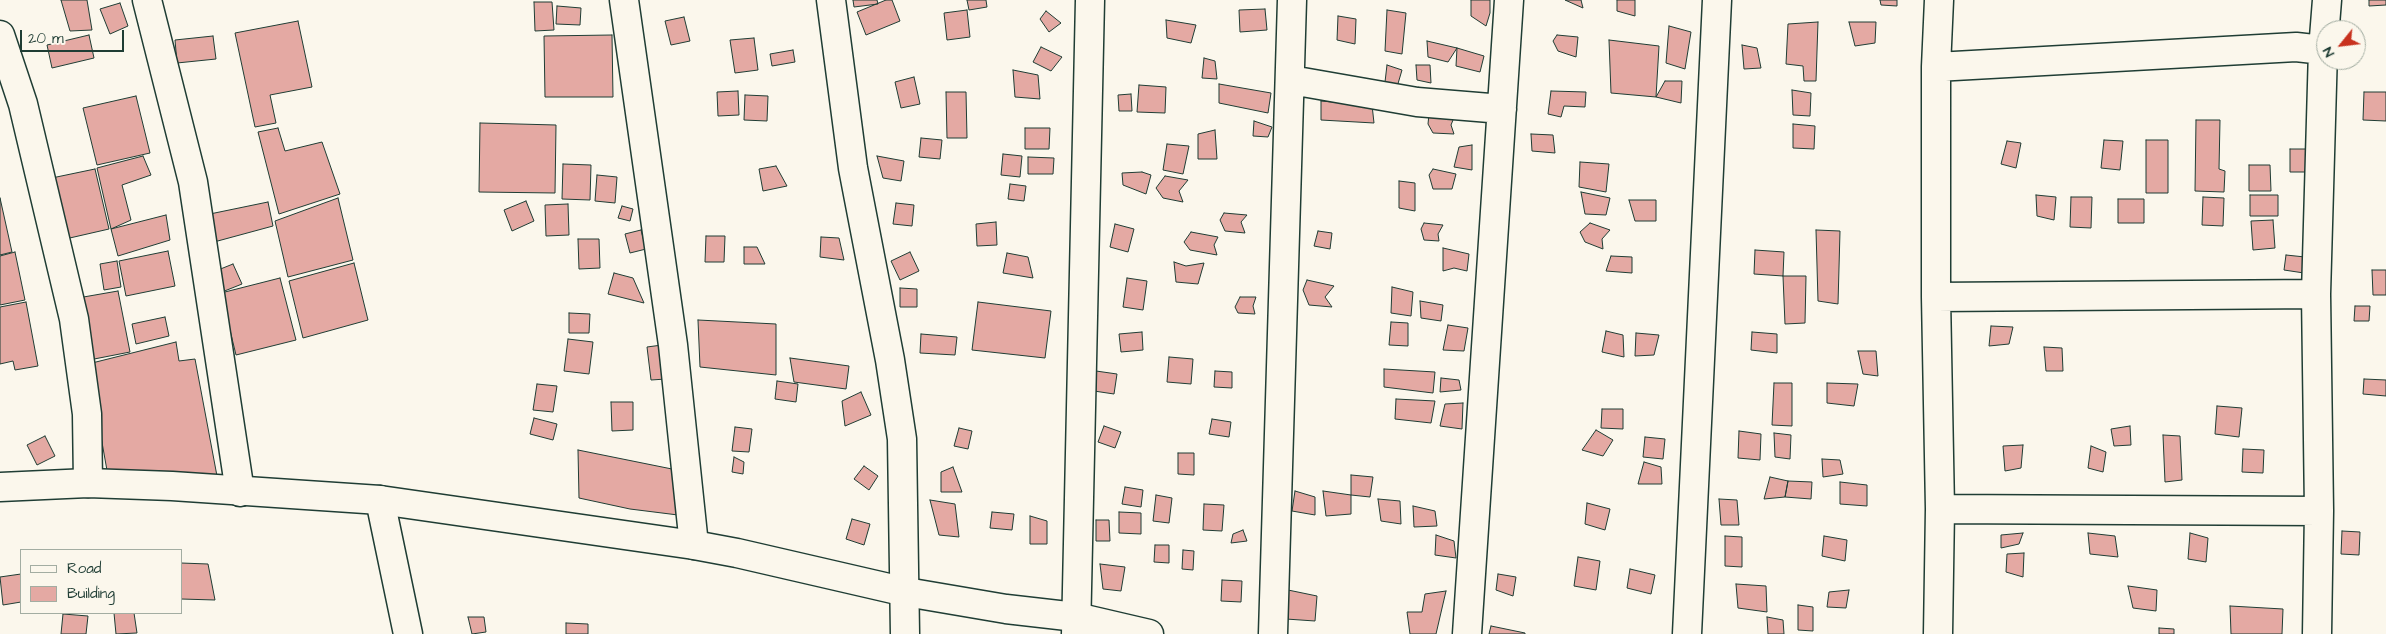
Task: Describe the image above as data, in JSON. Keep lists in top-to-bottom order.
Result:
{
  "legend": ["Road", "Building"],
  "scale_bar": "20 m",
  "north": "bottom left"
}
